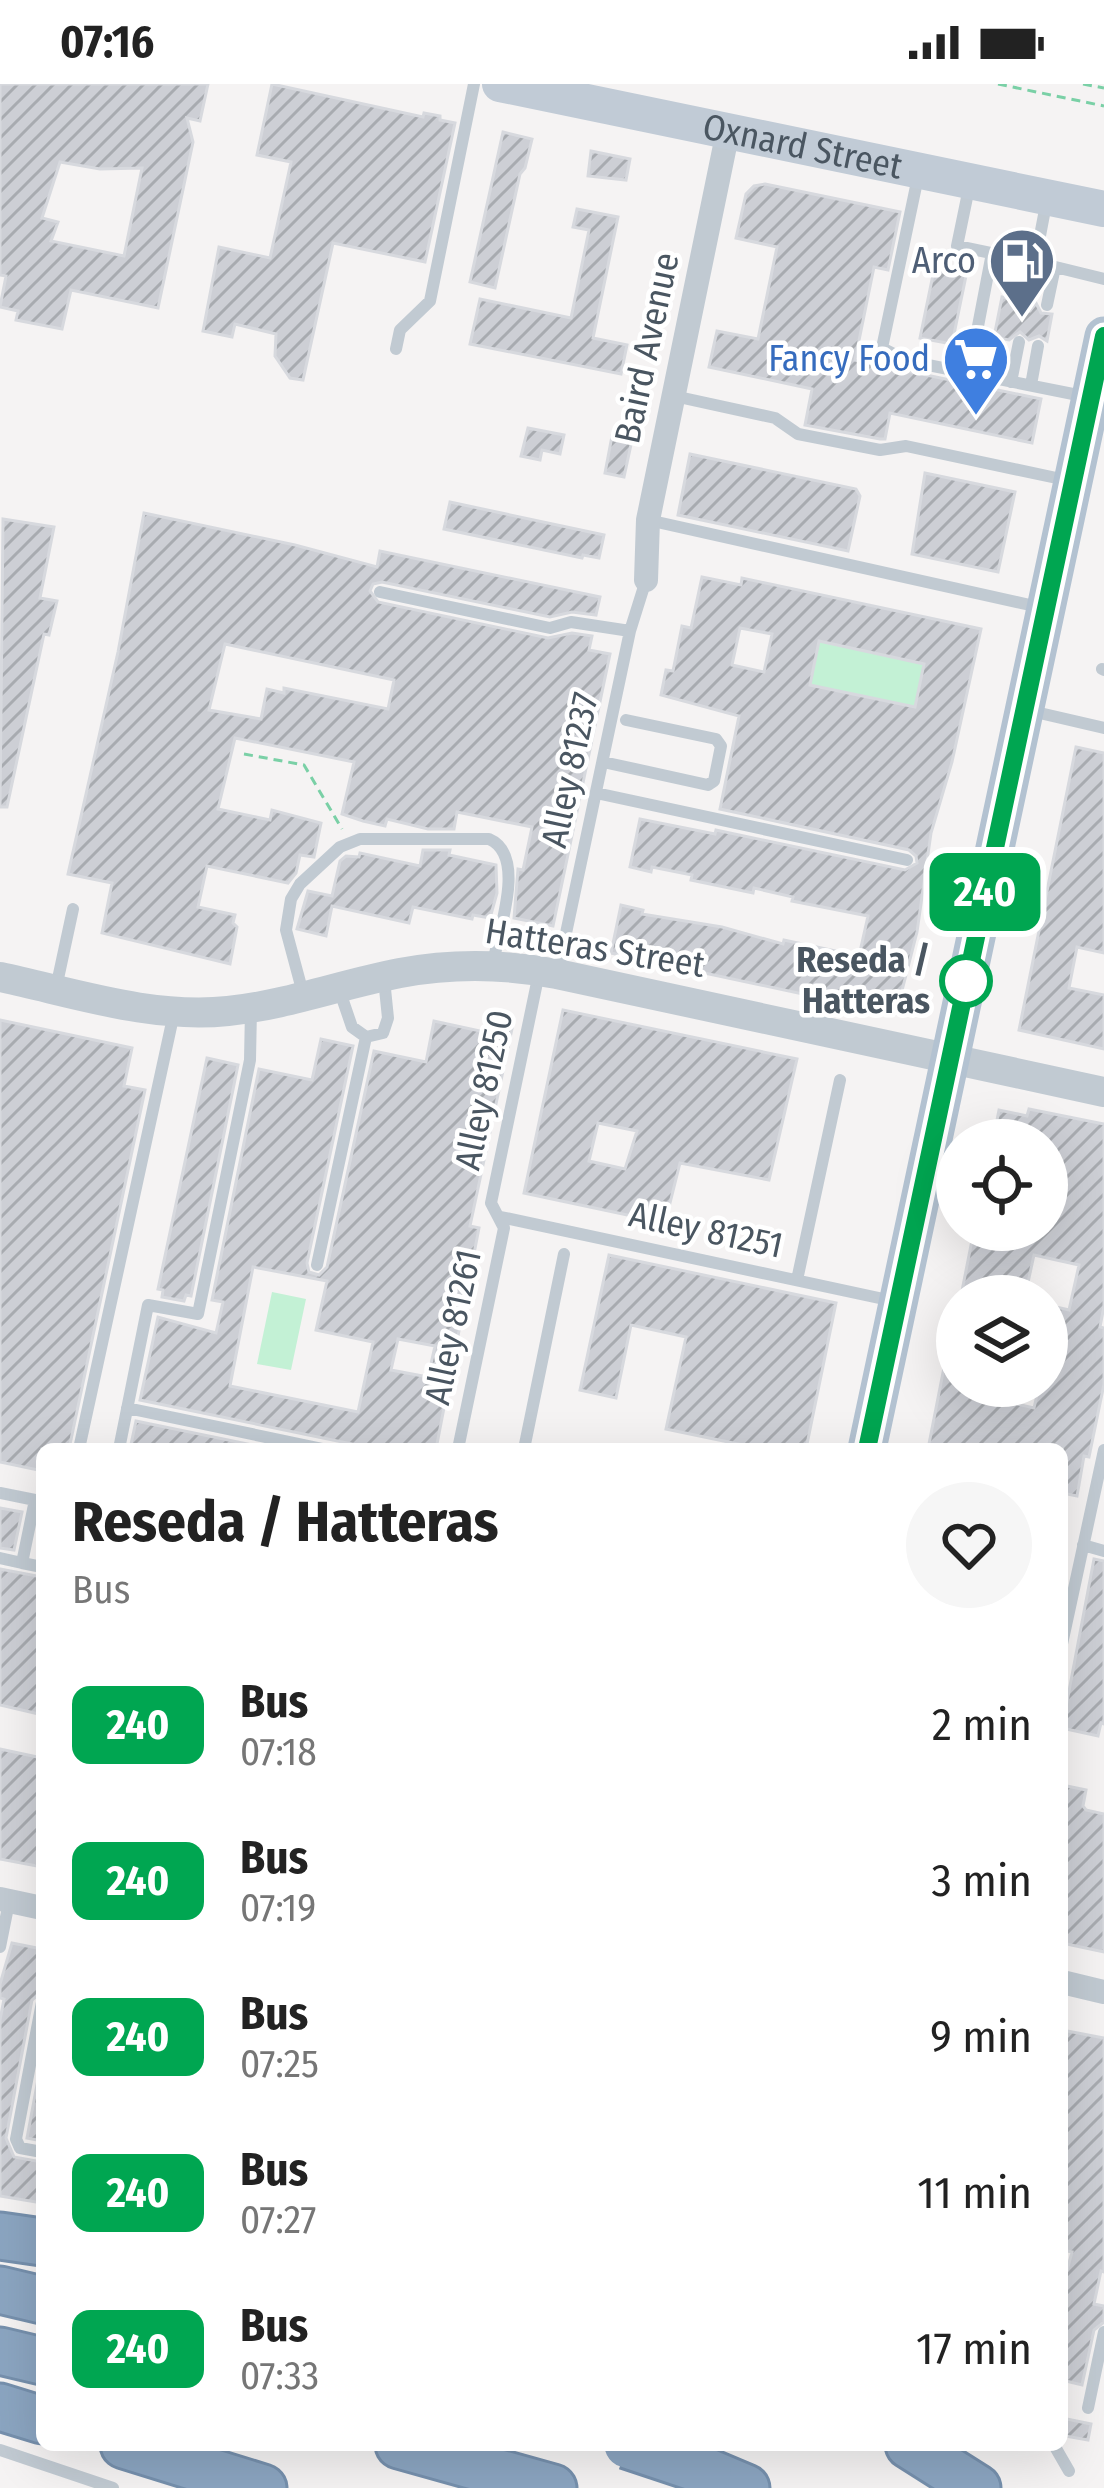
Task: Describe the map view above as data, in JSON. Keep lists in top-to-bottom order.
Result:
{
  "streets": {
    "main road": ["Oxnard Street"],
    "street": ["Baird Avenue", "Hatteras Street"],
    "lane": [
      "Alley 81237",
      "Alley 81250",
      "Alley 81251",
      "Alley 81261"
    ]
  },
  "crossings": [
    ["Oxnard Street", "Baird Avenue"],
    ["Baird Avenue", "Alley 81237"],
    ["Alley 81237", "Hatteras Street"],
    ["Alley 81237", "Alley 81250"],
    ["Hatteras Street", "Alley 81250"],
    ["Alley 81250", "Alley 81251"],
    ["Alley 81250", "Alley 81261"],
    ["Alley 81251", "Alley 81261"]
  ],
  "places": {
    "fuel station": ["Arco"],
    "supermarket": ["Fancy Food"],
    "other": ["Reseda / Hatteras"]
  },
  "lines": ["bus line 240"],
  "page": {
    "status": "07:16",
    "on_map": "240",
    "heading": ["Reseda / Hatteras", "Bus"],
    "list": [
      {
        "mark": "240",
        "name": "Bus",
        "note": "07:18",
        "value": "2 min"
      },
      {
        "mark": "240",
        "name": "Bus",
        "note": "07:19",
        "value": "3 min"
      },
      {
        "mark": "240",
        "name": "Bus",
        "note": "07:25",
        "value": "9 min"
      },
      {
        "mark": "240",
        "name": "Bus",
        "note": "07:27",
        "value": "11 min"
      },
      {
        "mark": "240",
        "name": "Bus",
        "note": "07:33",
        "value": "17 min"
      }
    ]
  }
}
